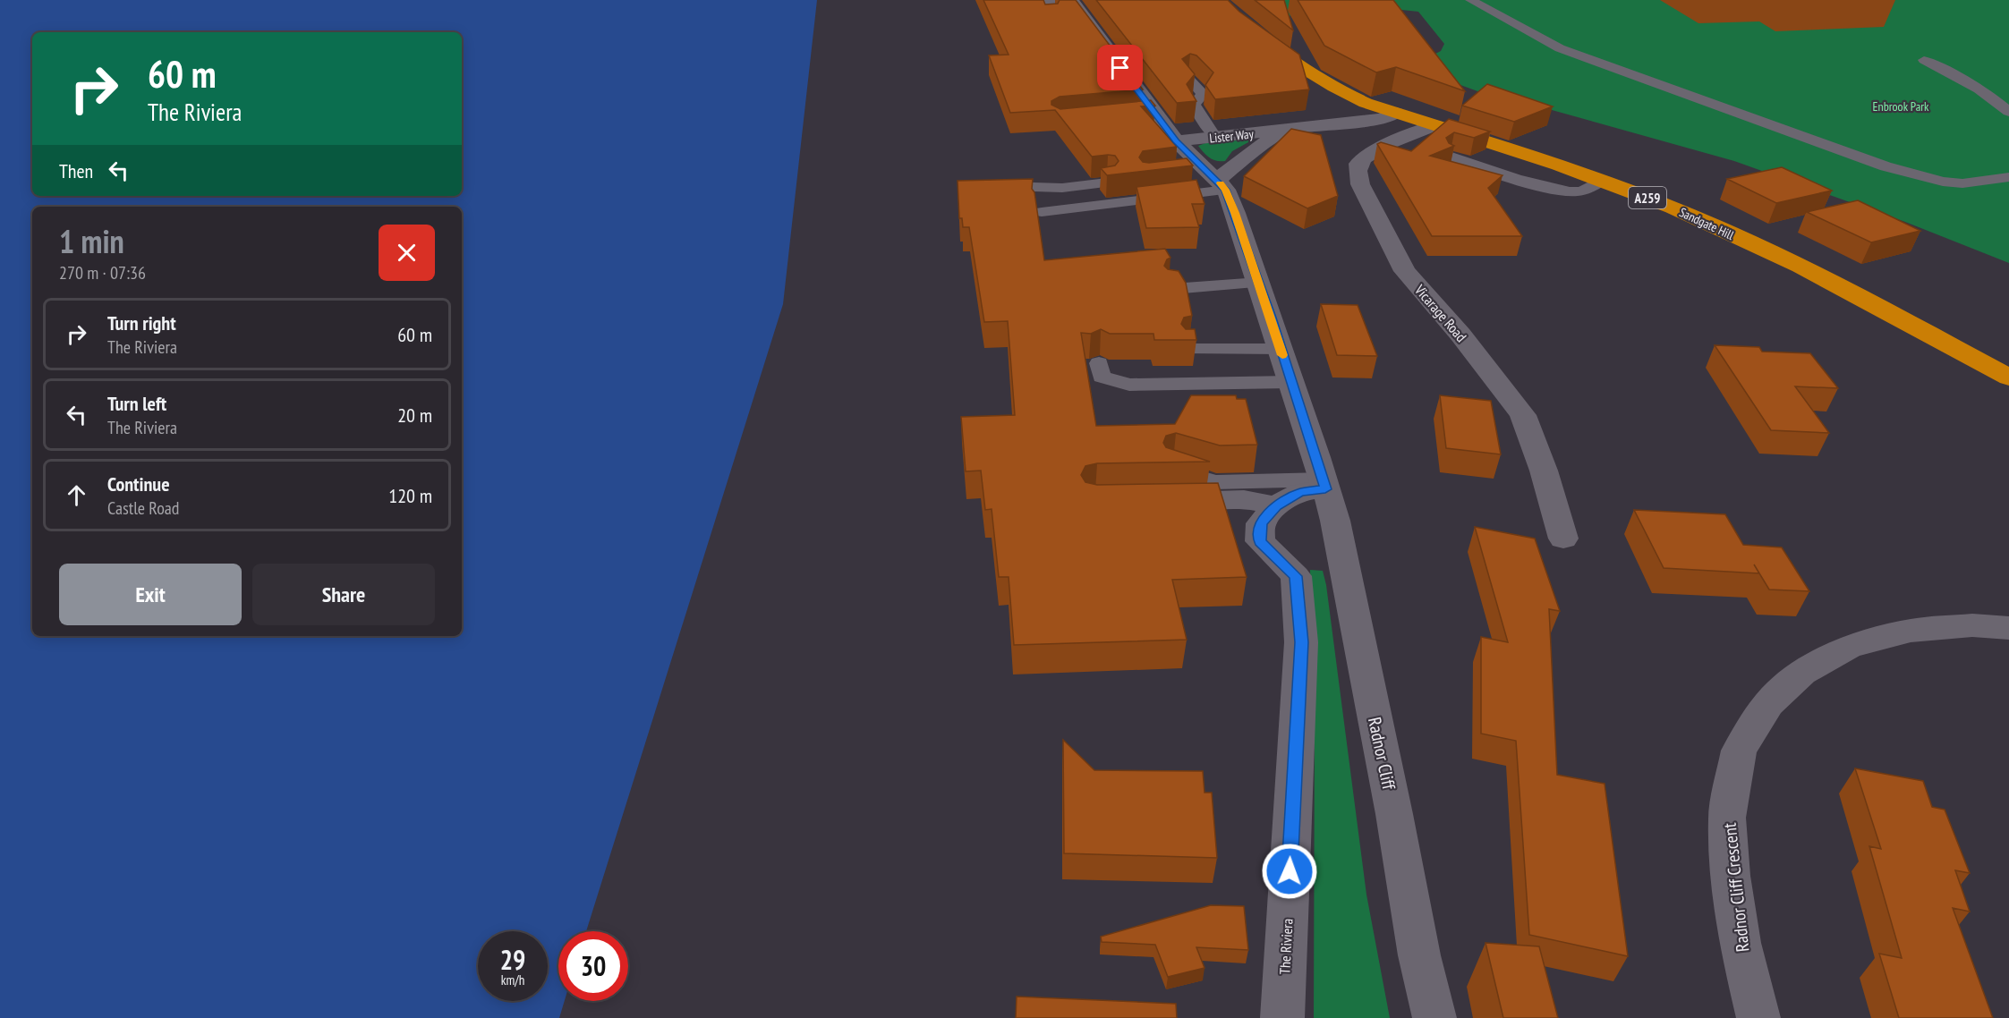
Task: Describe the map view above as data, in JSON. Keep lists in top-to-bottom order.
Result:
{
  "streets": {
    "highway": ["A259", "Sandgate Hill"],
    "street": [
      "Lister Way",
      "Vicarage Road",
      "Radnor Cliff",
      "Radnor Cliff Crescent",
      "The Riviera"
    ]
  },
  "crossings": [
    ["Lister Way", "Sandgate Hill"],
    ["Sandgate Hill", "Vicarage Road"],
    ["Radnor Cliff", "The Riviera"]
  ],
  "parks": ["Enbrook Park"],
  "page": {
    "turn": ["60 m", "The Riviera"],
    "then": "Then",
    "heading": ["1 min", "270 m · 07:36"],
    "list": [
      {
        "name": "Turn right",
        "note": "The Riviera",
        "value": "60 m"
      },
      {
        "name": "Turn left",
        "note": "The Riviera",
        "value": "20 m"
      },
      {
        "name": "Continue",
        "note": "Castle Road",
        "value": "120 m"
      }
    ],
    "buttons": ["Exit", "Share"],
    "speed": "29 km/h",
    "limit": "30"
  }
}
